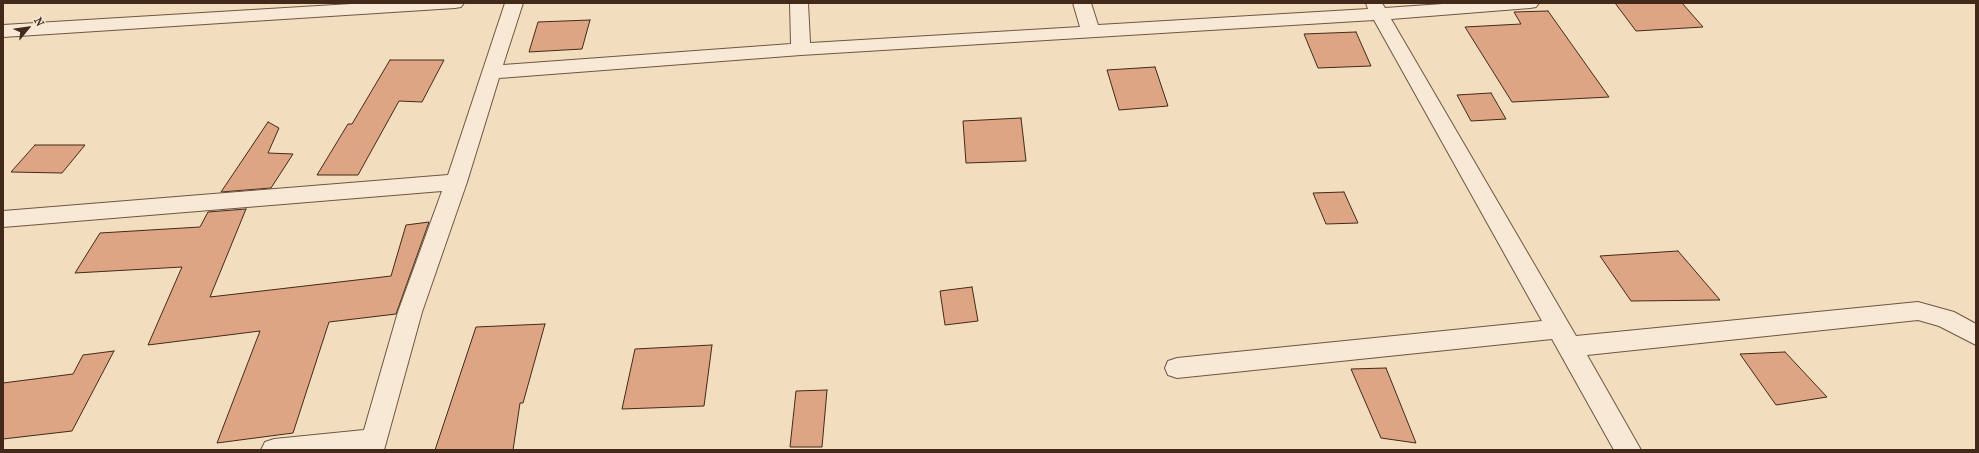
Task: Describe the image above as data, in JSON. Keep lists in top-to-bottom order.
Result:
{
  "north": "top right"
}
